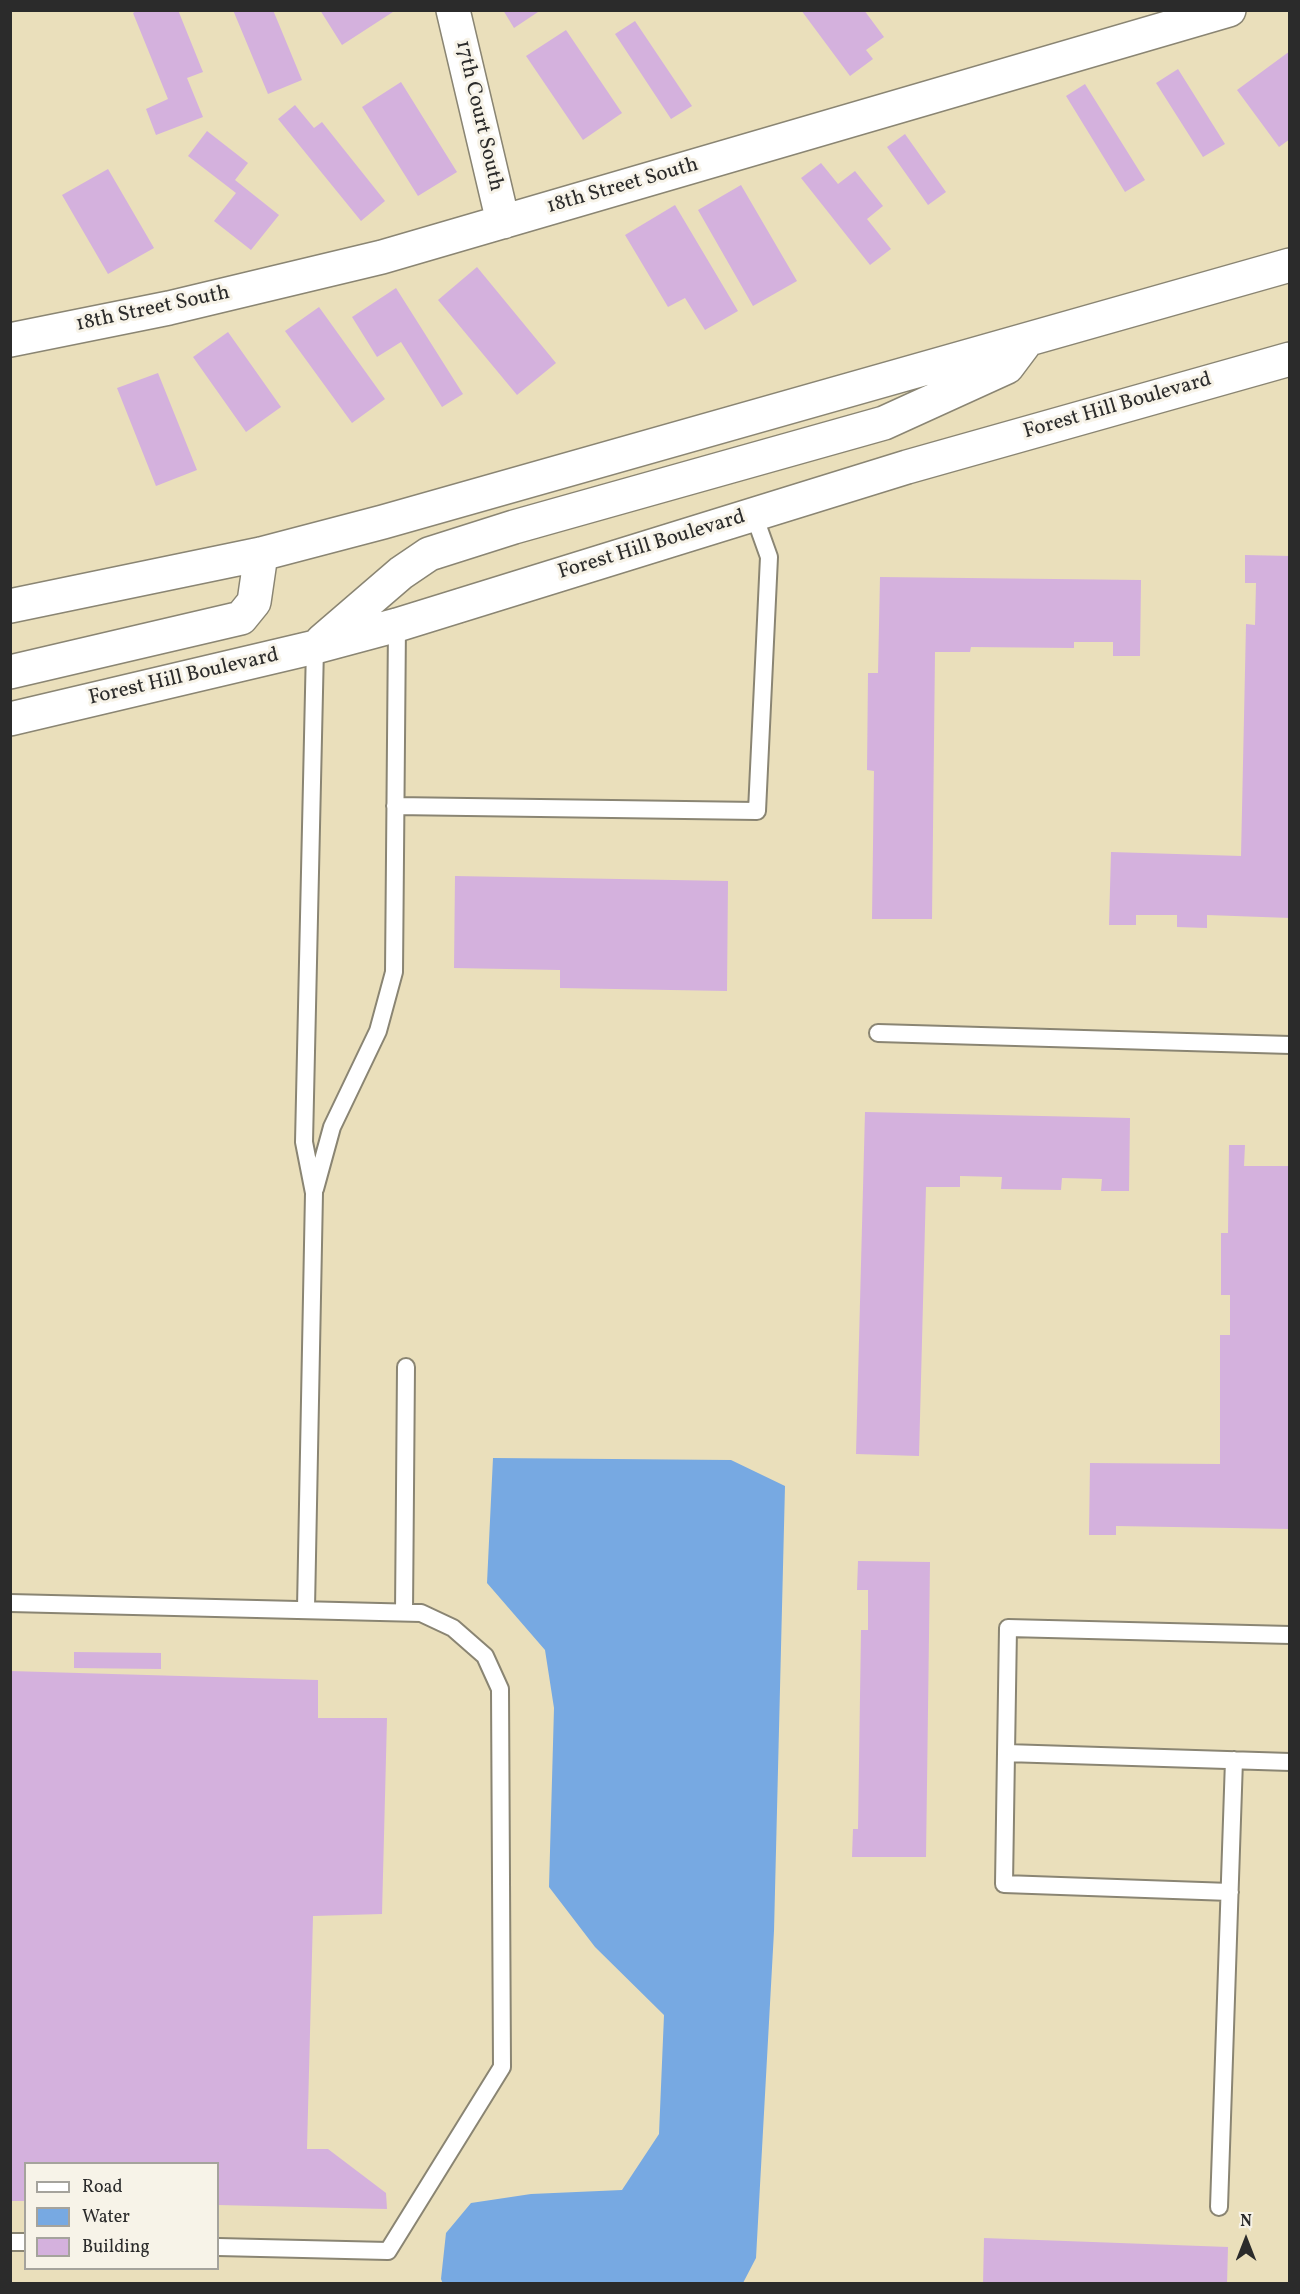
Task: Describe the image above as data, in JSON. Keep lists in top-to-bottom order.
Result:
{
  "streets": {
    "main road": ["17th Court South", "18th Street South", "Forest Hill Boulevard"]
  },
  "crossings": [
    ["17th Court South", "18th Street South"]
  ],
  "legend": ["Road", "Water", "Building"],
  "north": "top"
}
